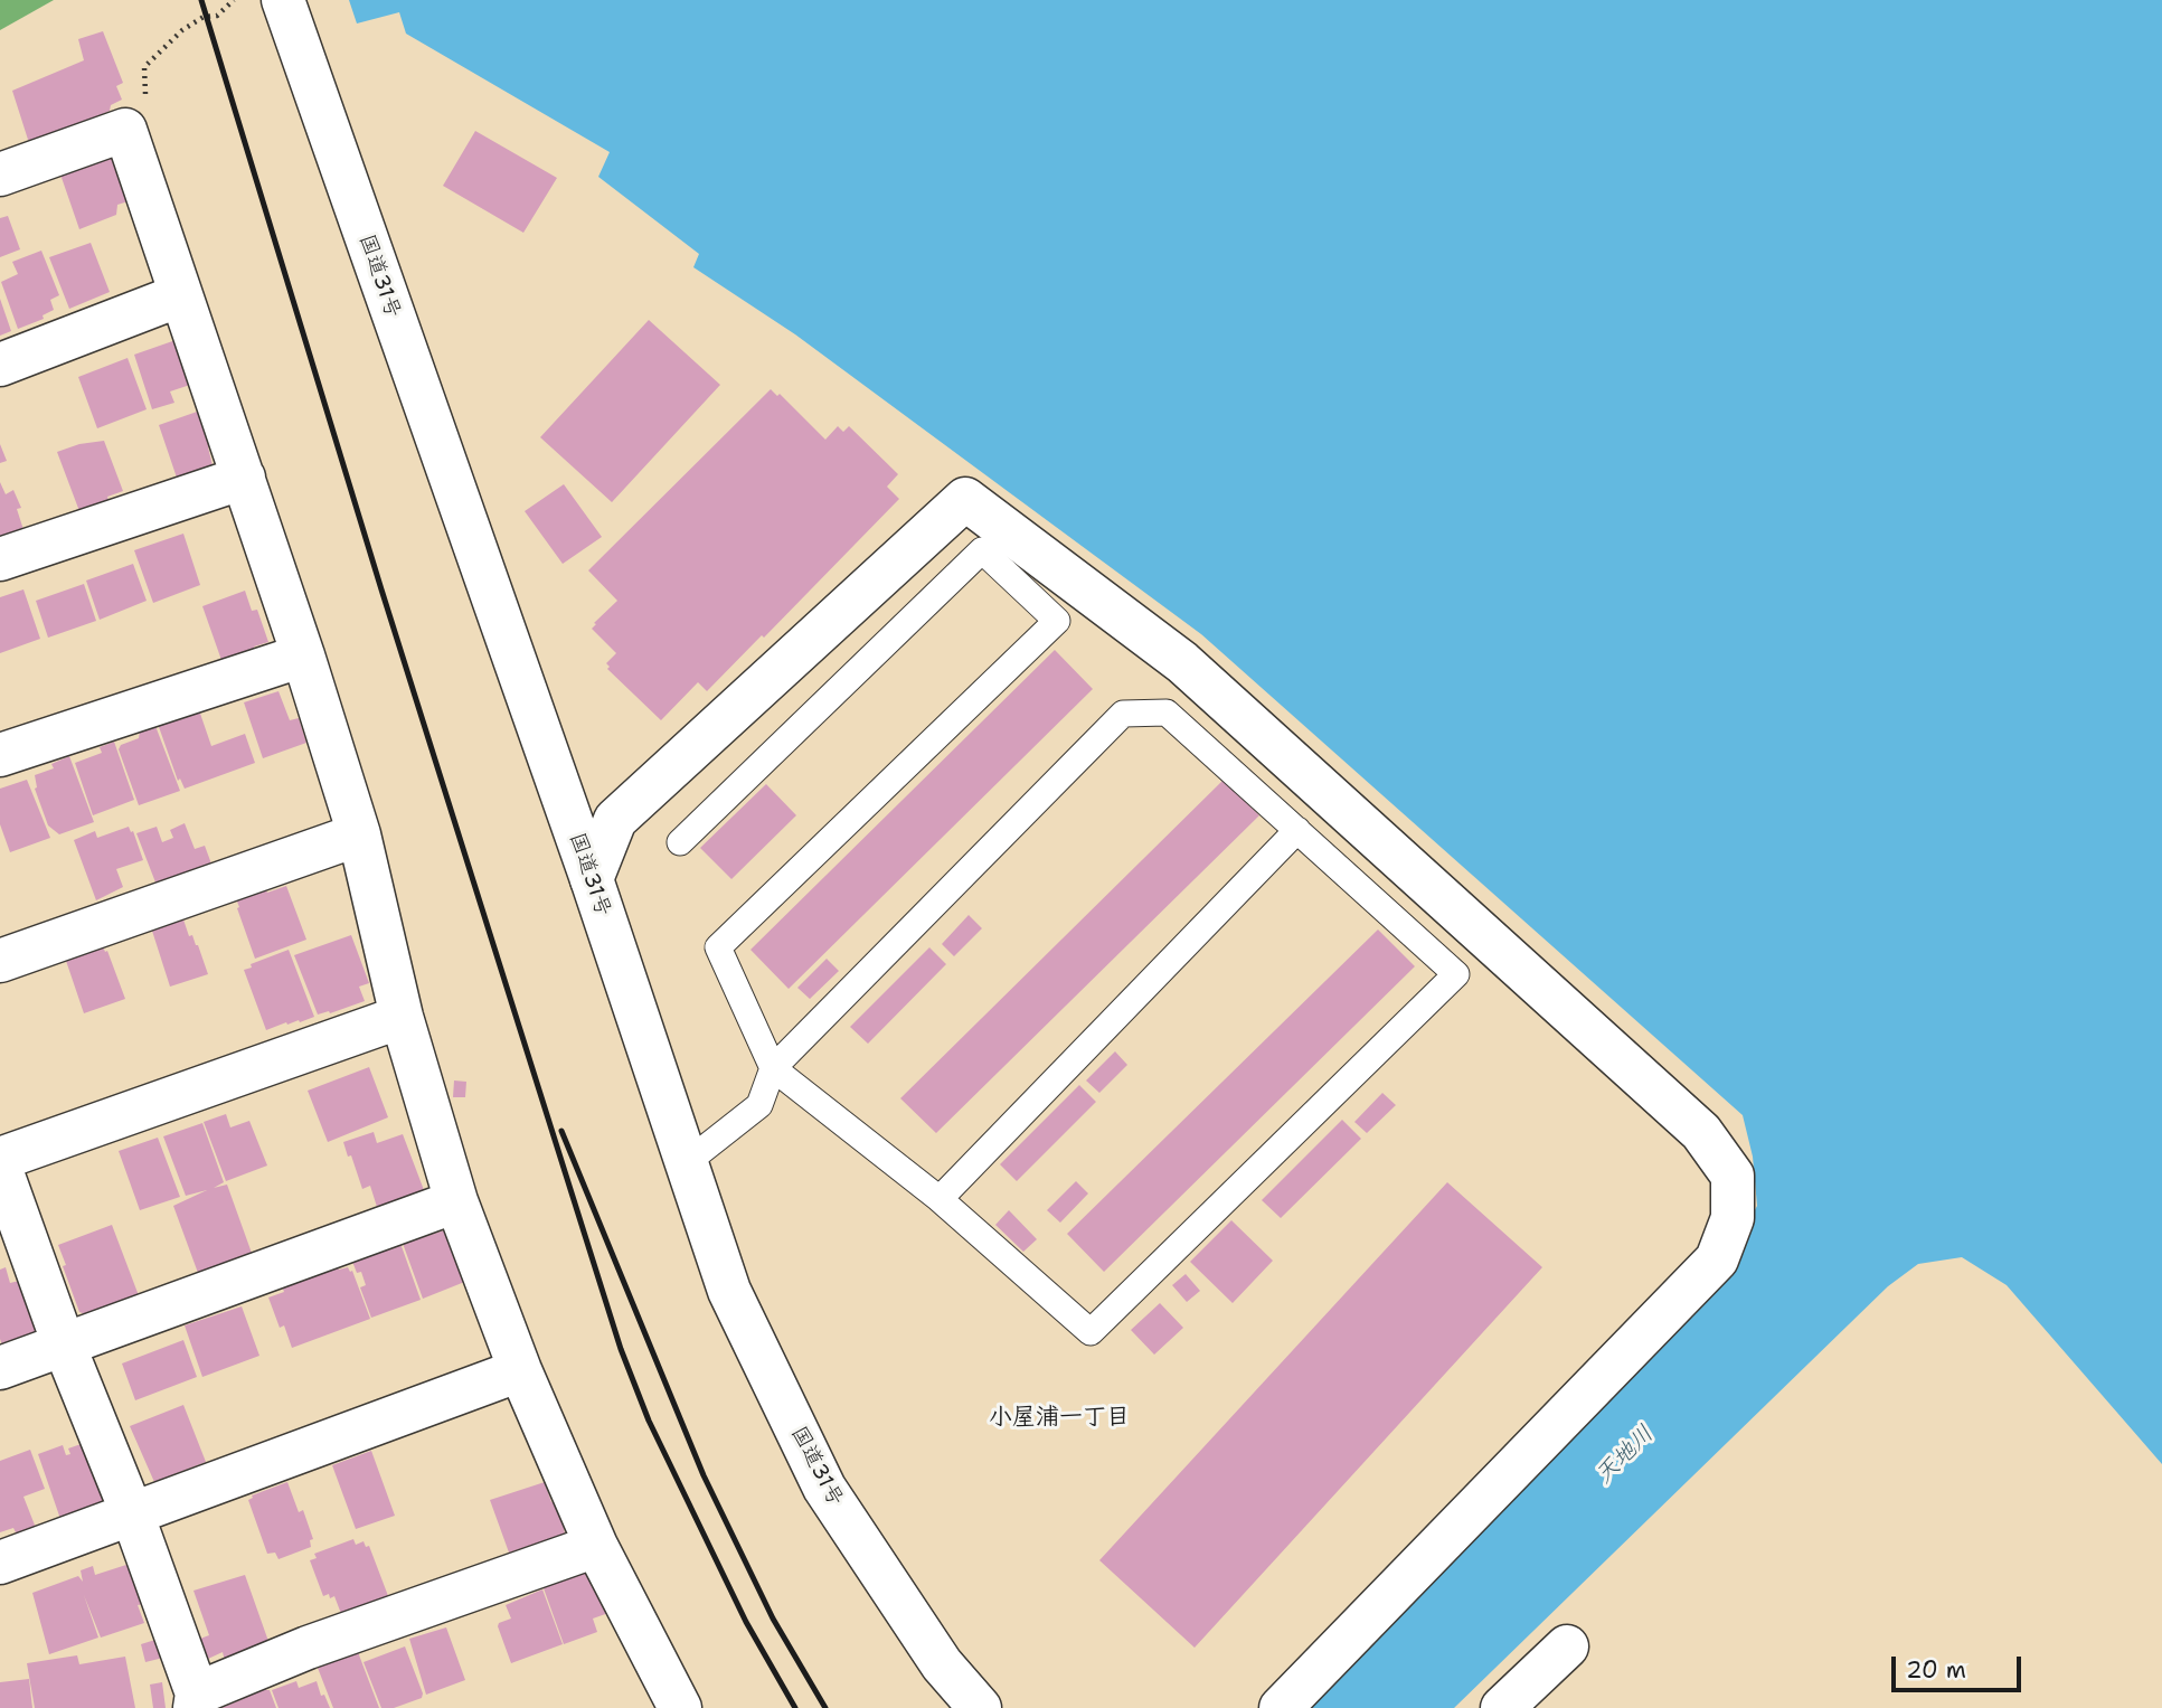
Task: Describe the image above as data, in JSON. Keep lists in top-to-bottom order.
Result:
{
  "streets": {
    "main road": ["国道31号"]
  },
  "districts": ["小屋浦一丁目"],
  "water": ["天地川"],
  "scale_bar": "20 m"
}
